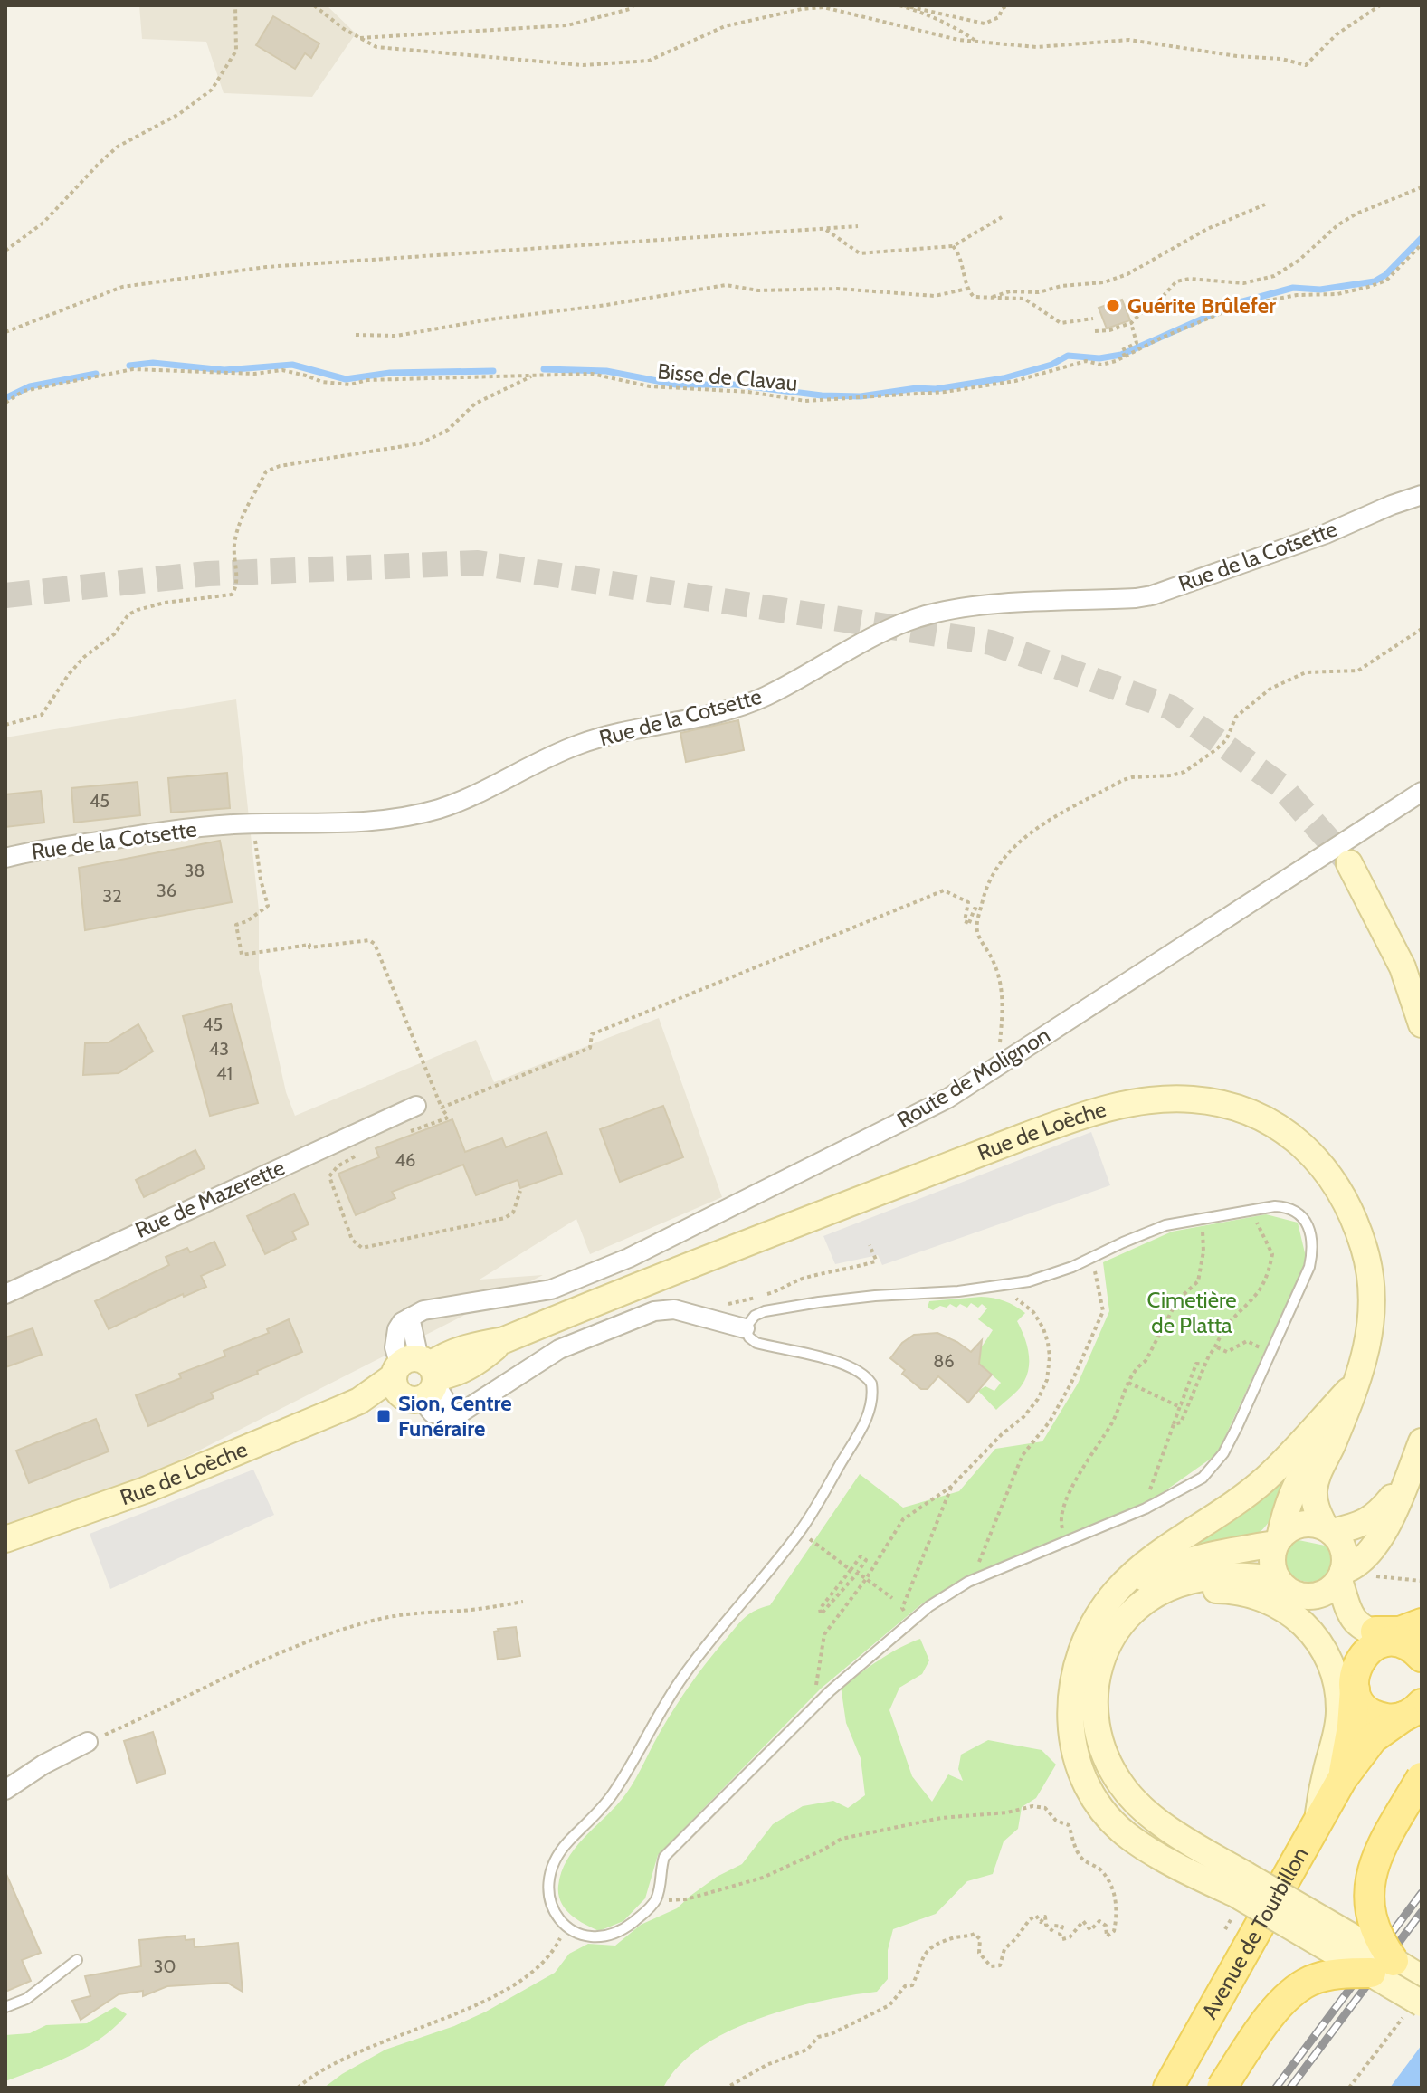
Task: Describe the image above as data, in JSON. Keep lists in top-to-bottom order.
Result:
{
  "streets": {
    "main road": ["Avenue de Tourbillon"],
    "street": [
      "Rue de la Cotsette",
      "Route de Molignon",
      "Rue de Loèche",
      "Rue de Mazerette"
    ],
    "path": ["Bisse de Clavau"]
  },
  "crossings": [
    ["Route de Molignon", "Rue de Loèche"]
  ],
  "parks": ["Cimetière de Platta"],
  "places": {
    "other": ["Guérite Brûlefer"],
    "transit": ["Sion, Centre Funéraire"]
  },
  "house_numbers": [
    "45",
    "38",
    "36",
    "32",
    "45",
    "43",
    "41",
    "46",
    "86",
    "30"
  ]
}
